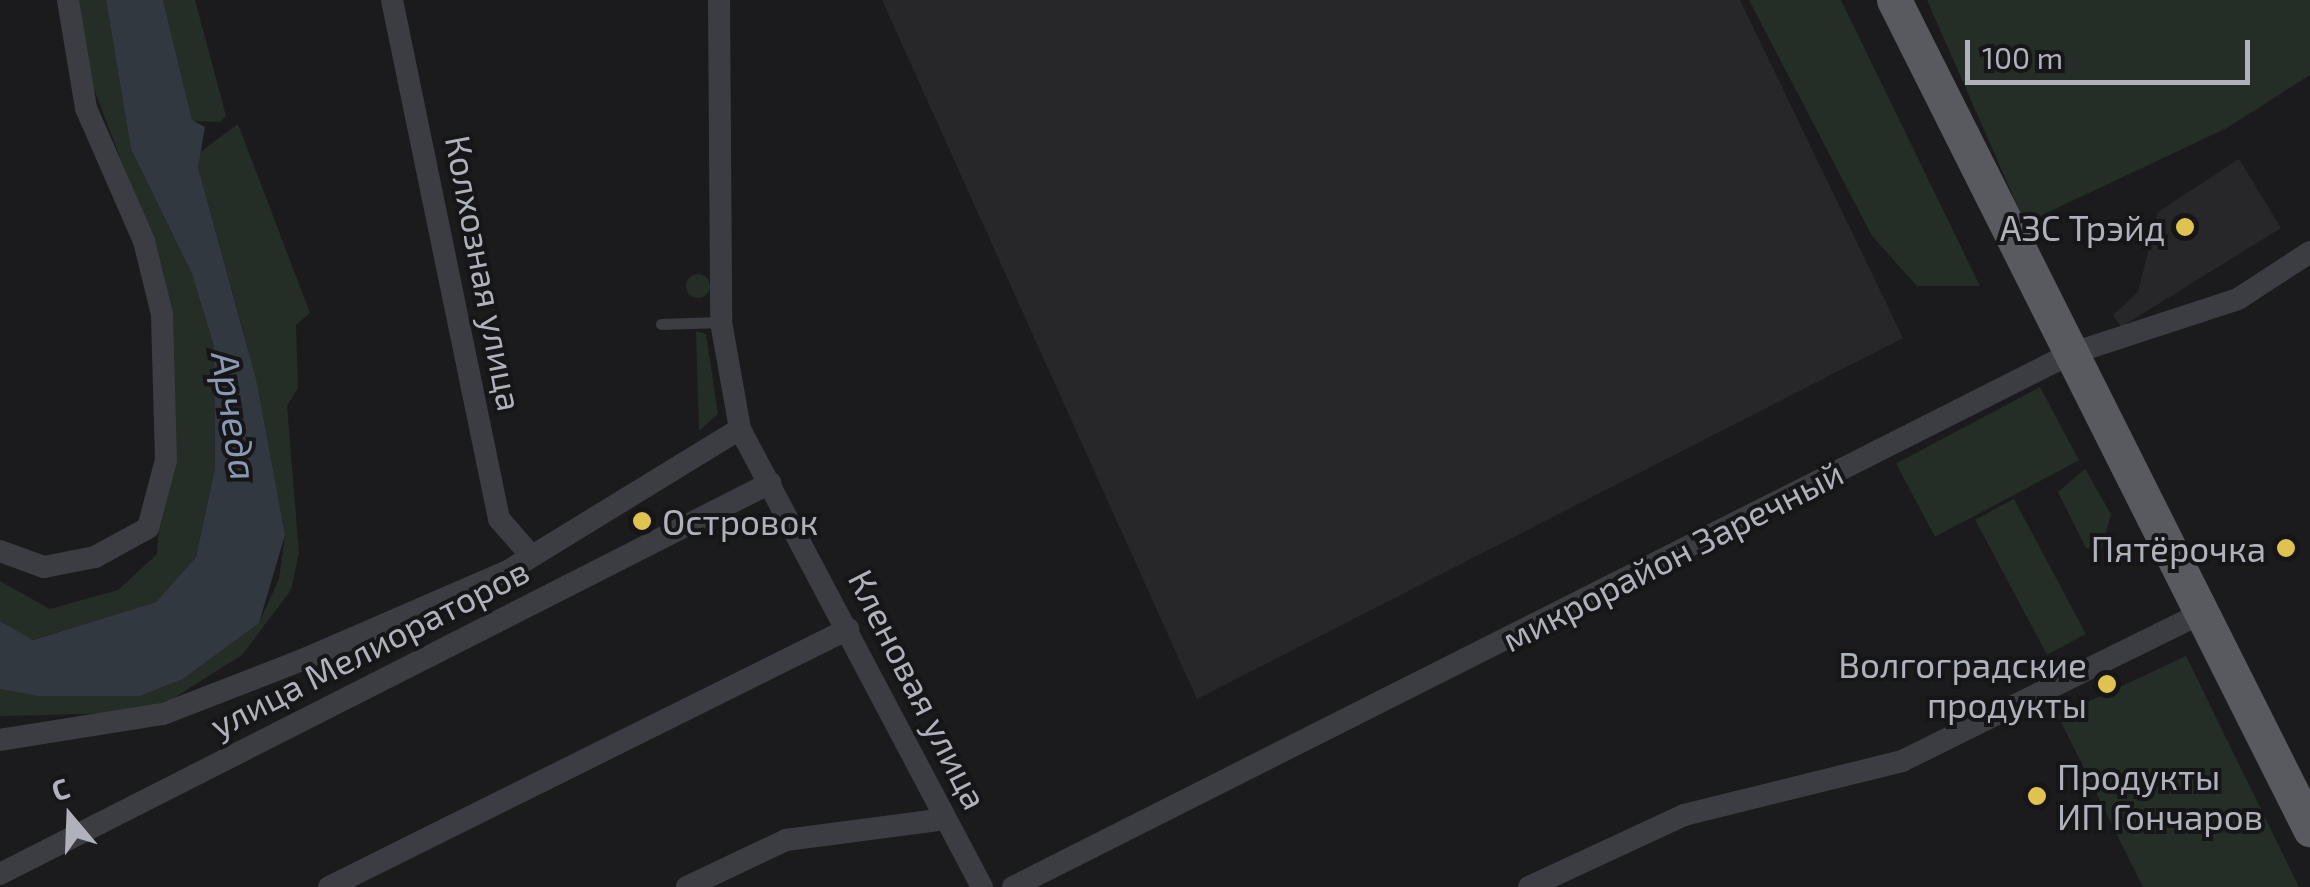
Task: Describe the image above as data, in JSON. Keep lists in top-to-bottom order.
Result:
{
  "streets": {
    "street": [
      "Колхозная улица",
      "микрорайон Заречный",
      "улица Мелиораторов",
      "Кленовая улица"
    ]
  },
  "crossings": [
    ["улица Мелиораторов", "Кленовая улица"]
  ],
  "water": ["Арчеда"],
  "places": [
    "АЗС Трэйд",
    "Островок",
    "Пятёрочка",
    "Волгоградские продукты",
    "Продукты ИП Гончаров"
  ],
  "scale_bar": "100 m",
  "north": "top"
}
